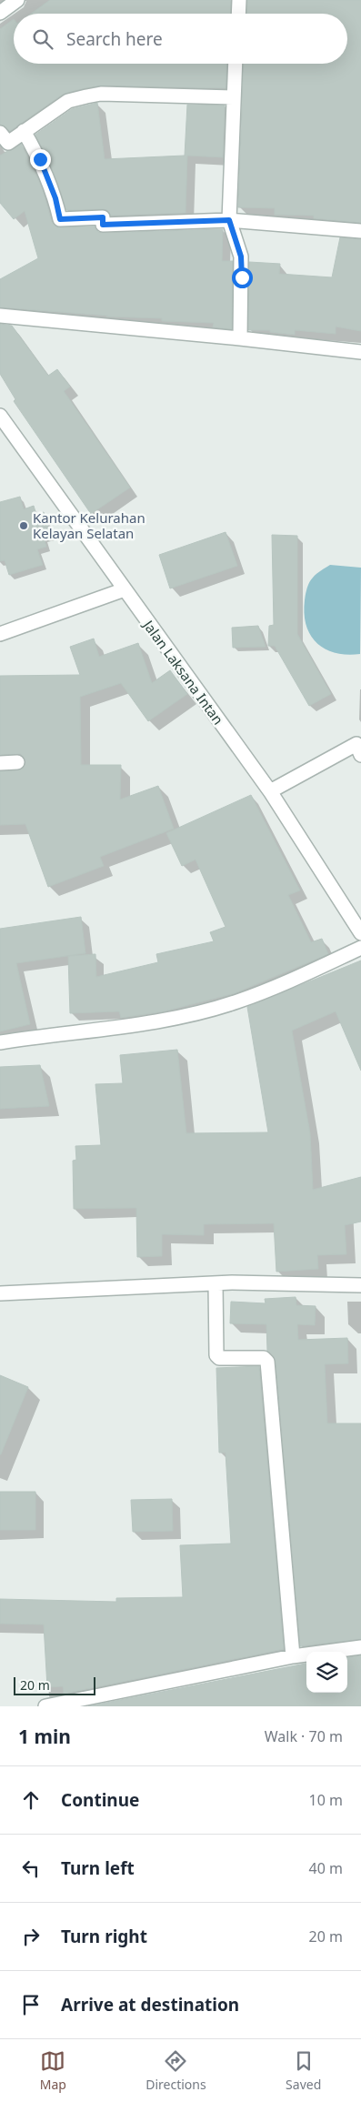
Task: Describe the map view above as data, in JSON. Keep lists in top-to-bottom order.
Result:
{
  "streets": {
    "street": ["Jalan Laksana Intan"]
  },
  "places": ["Kantor Kelurahan Kelayan Selatan"],
  "scale_bar": "20 m",
  "page": {
    "search": "Search here",
    "scale": "20 m",
    "heading": ["1 min", "Walk · 70 m"],
    "list": [
      ["Continue", "10 m"],
      ["Turn left", "40 m"],
      ["Turn right", "20 m"],
      "Arrive at destination"
    ],
    "nav": ["Map", "Directions", "Saved"]
  }
}
